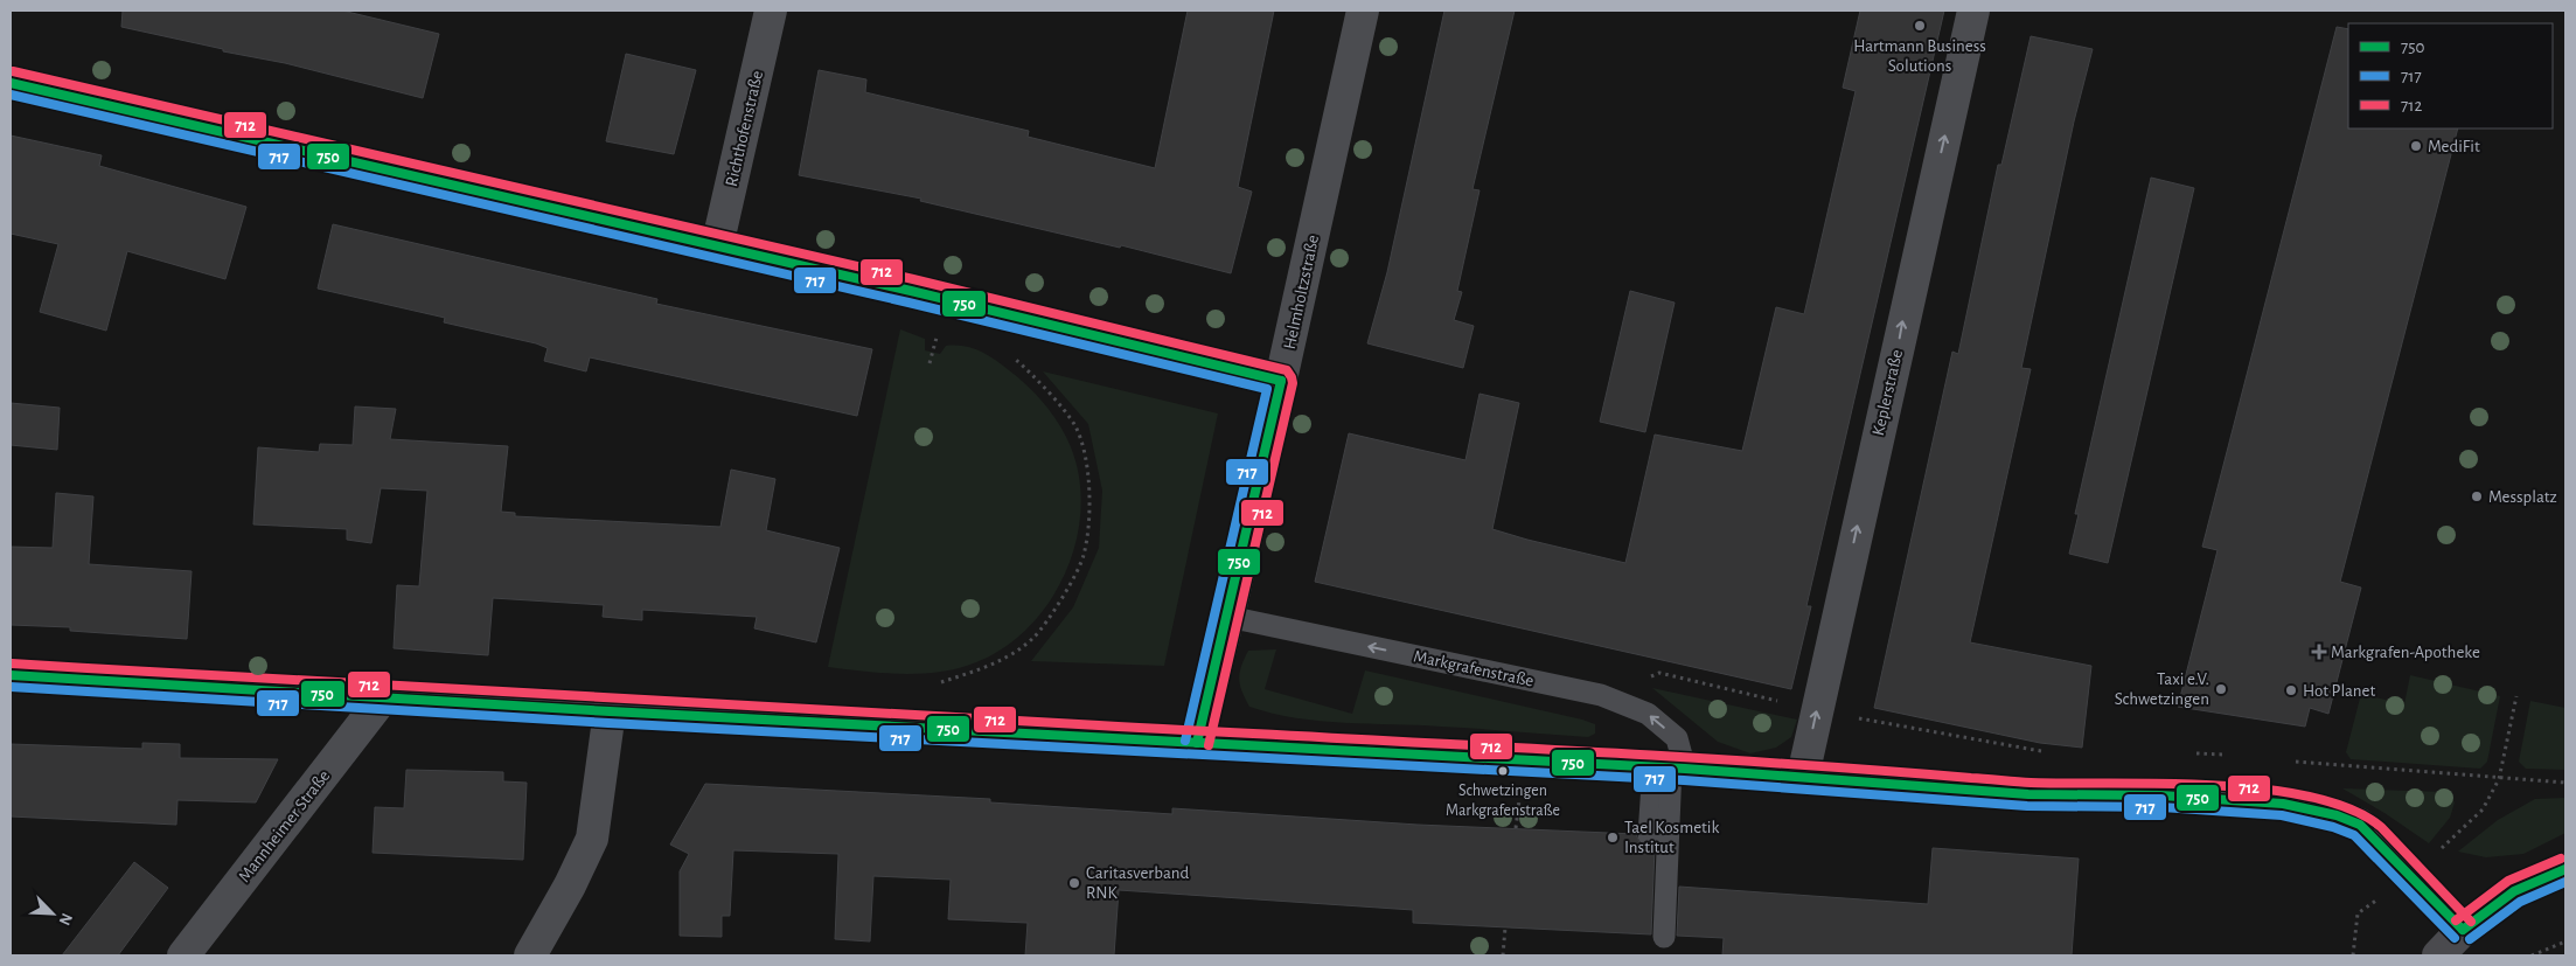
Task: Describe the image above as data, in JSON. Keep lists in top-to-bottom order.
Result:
{
  "streets": {
    "street": [
      "Richthofenstraße",
      "Helmholtzstraße",
      "Keplerstraße",
      "Mannheimer Straße"
    ],
    "lane": ["Markgrafenstraße"]
  },
  "crossings": [
    ["Helmholtzstraße", "Markgrafenstraße"]
  ],
  "one_way": ["Keplerstraße", "Markgrafenstraße"],
  "places": {
    "other": [
      "Hartmann Business Solutions",
      "MediFit",
      "Messplatz",
      "Taxi e.V. Schwetzingen",
      "Hot Planet",
      "Schwetzingen Markgrafenstraße",
      "Tael Kosmetik Institut",
      "Caritasverband RNK"
    ],
    "health": ["Markgrafen-Apotheke"]
  },
  "lines": ["transit line 712", "transit line 750", "transit line 717"],
  "legend": ["750", "717", "712"],
  "north": "bottom right"
}
